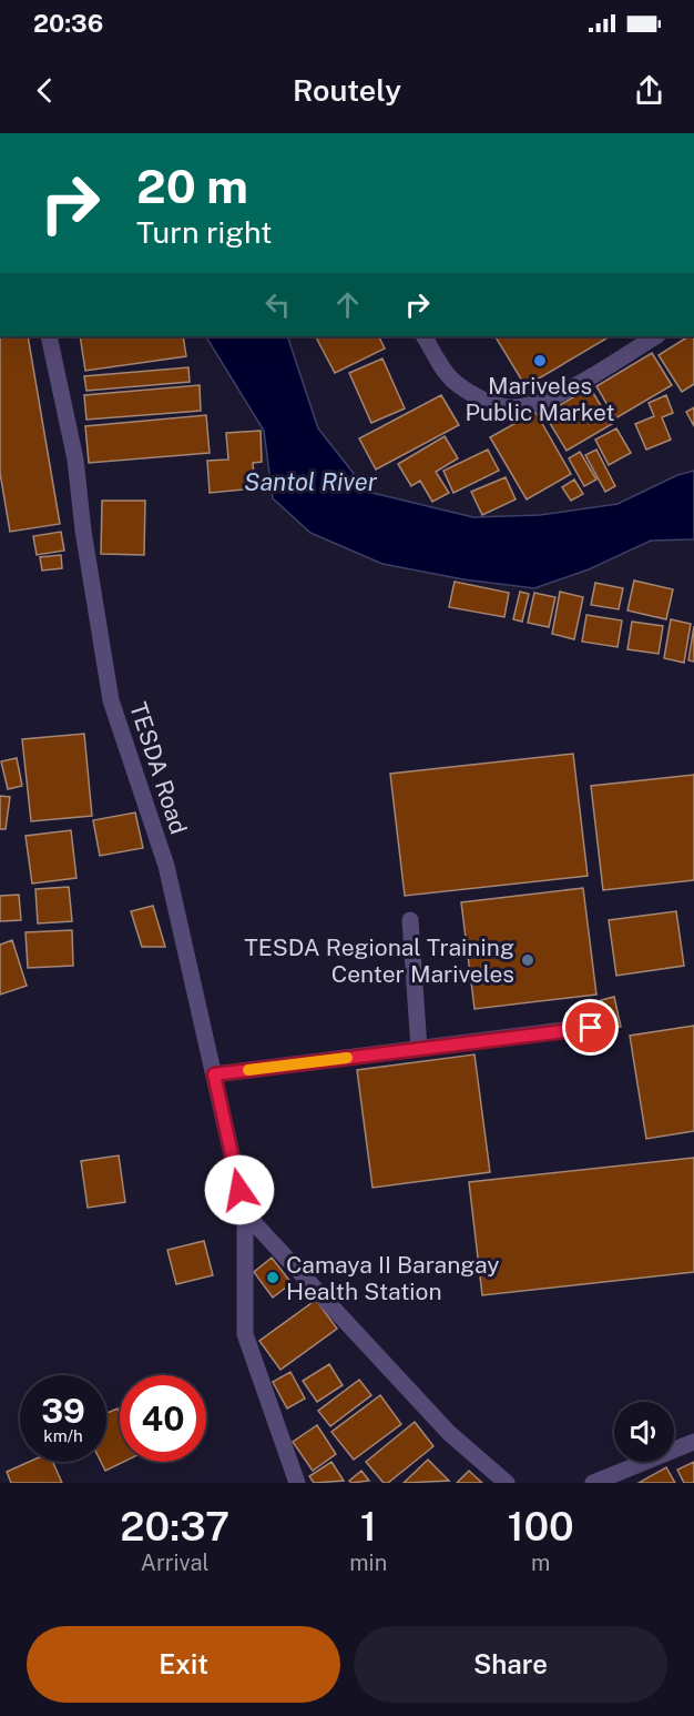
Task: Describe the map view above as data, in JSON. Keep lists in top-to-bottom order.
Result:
{
  "streets": {
    "street": ["TESDA Road"]
  },
  "water": ["Santol River"],
  "places": ["Mariveles Public Market", "TESDA Regional Training Center Mariveles", "Camaya II Barangay Health Station"],
  "page": {
    "status": "20:36",
    "header": "Routely",
    "turn": ["20 m", "Turn right"],
    "speed": "39 km/h",
    "limit": "40",
    "eta": [
      "20:37",
      "Arrival",
      "1",
      "min",
      "100",
      "m"
    ],
    "buttons": ["Exit", "Share"]
  }
}
